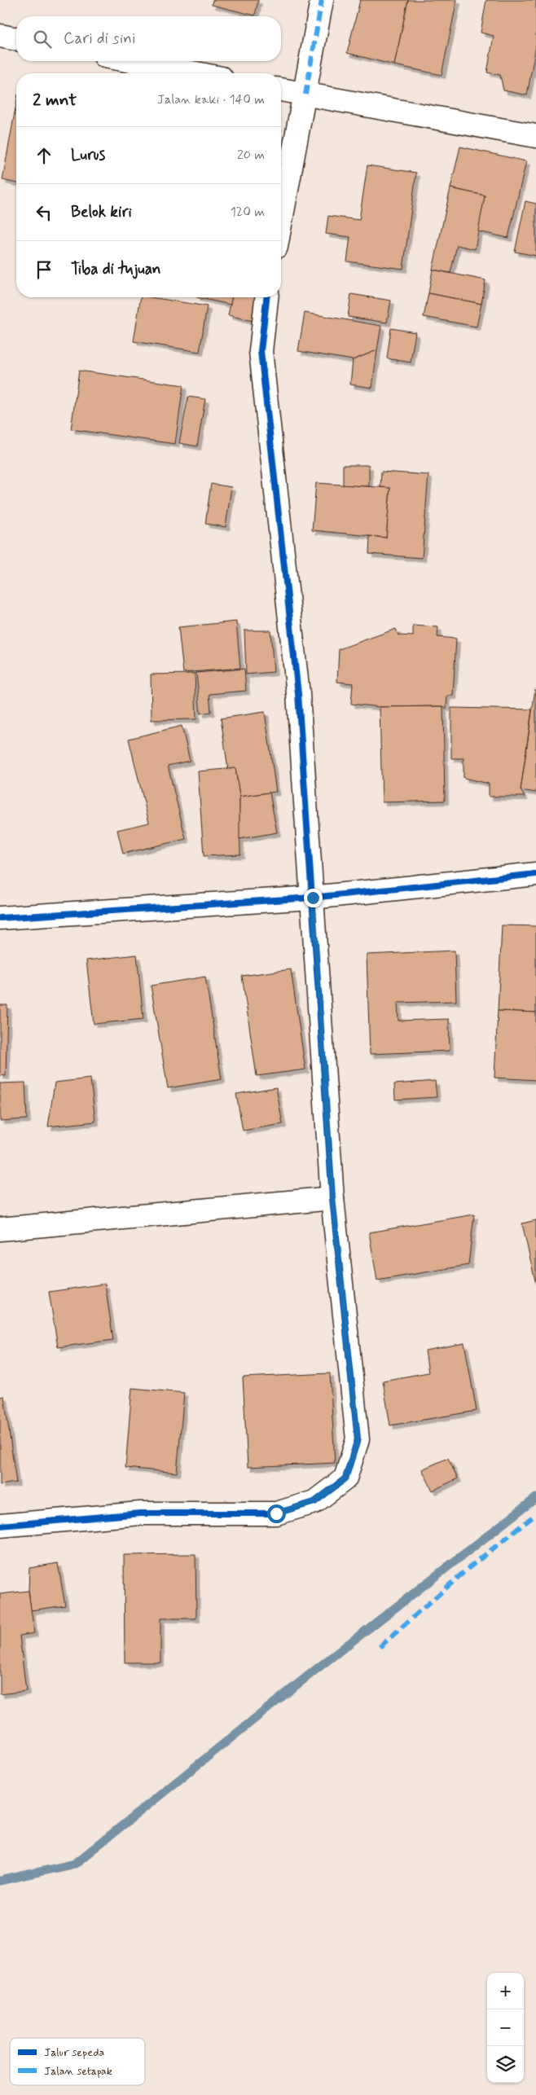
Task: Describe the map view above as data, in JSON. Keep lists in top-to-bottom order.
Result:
{
  "legend": ["Jalur sepeda", "Jalan setapak"],
  "page": {
    "search": "Cari di sini",
    "heading": ["2 mnt", "Jalan kaki · 140 m"],
    "list": [
      ["Lurus", "20 m"],
      ["Belok kiri", "120 m"],
      "Tiba di tujuan"
    ],
    "map_buttons": ["+", "−"]
  }
}
